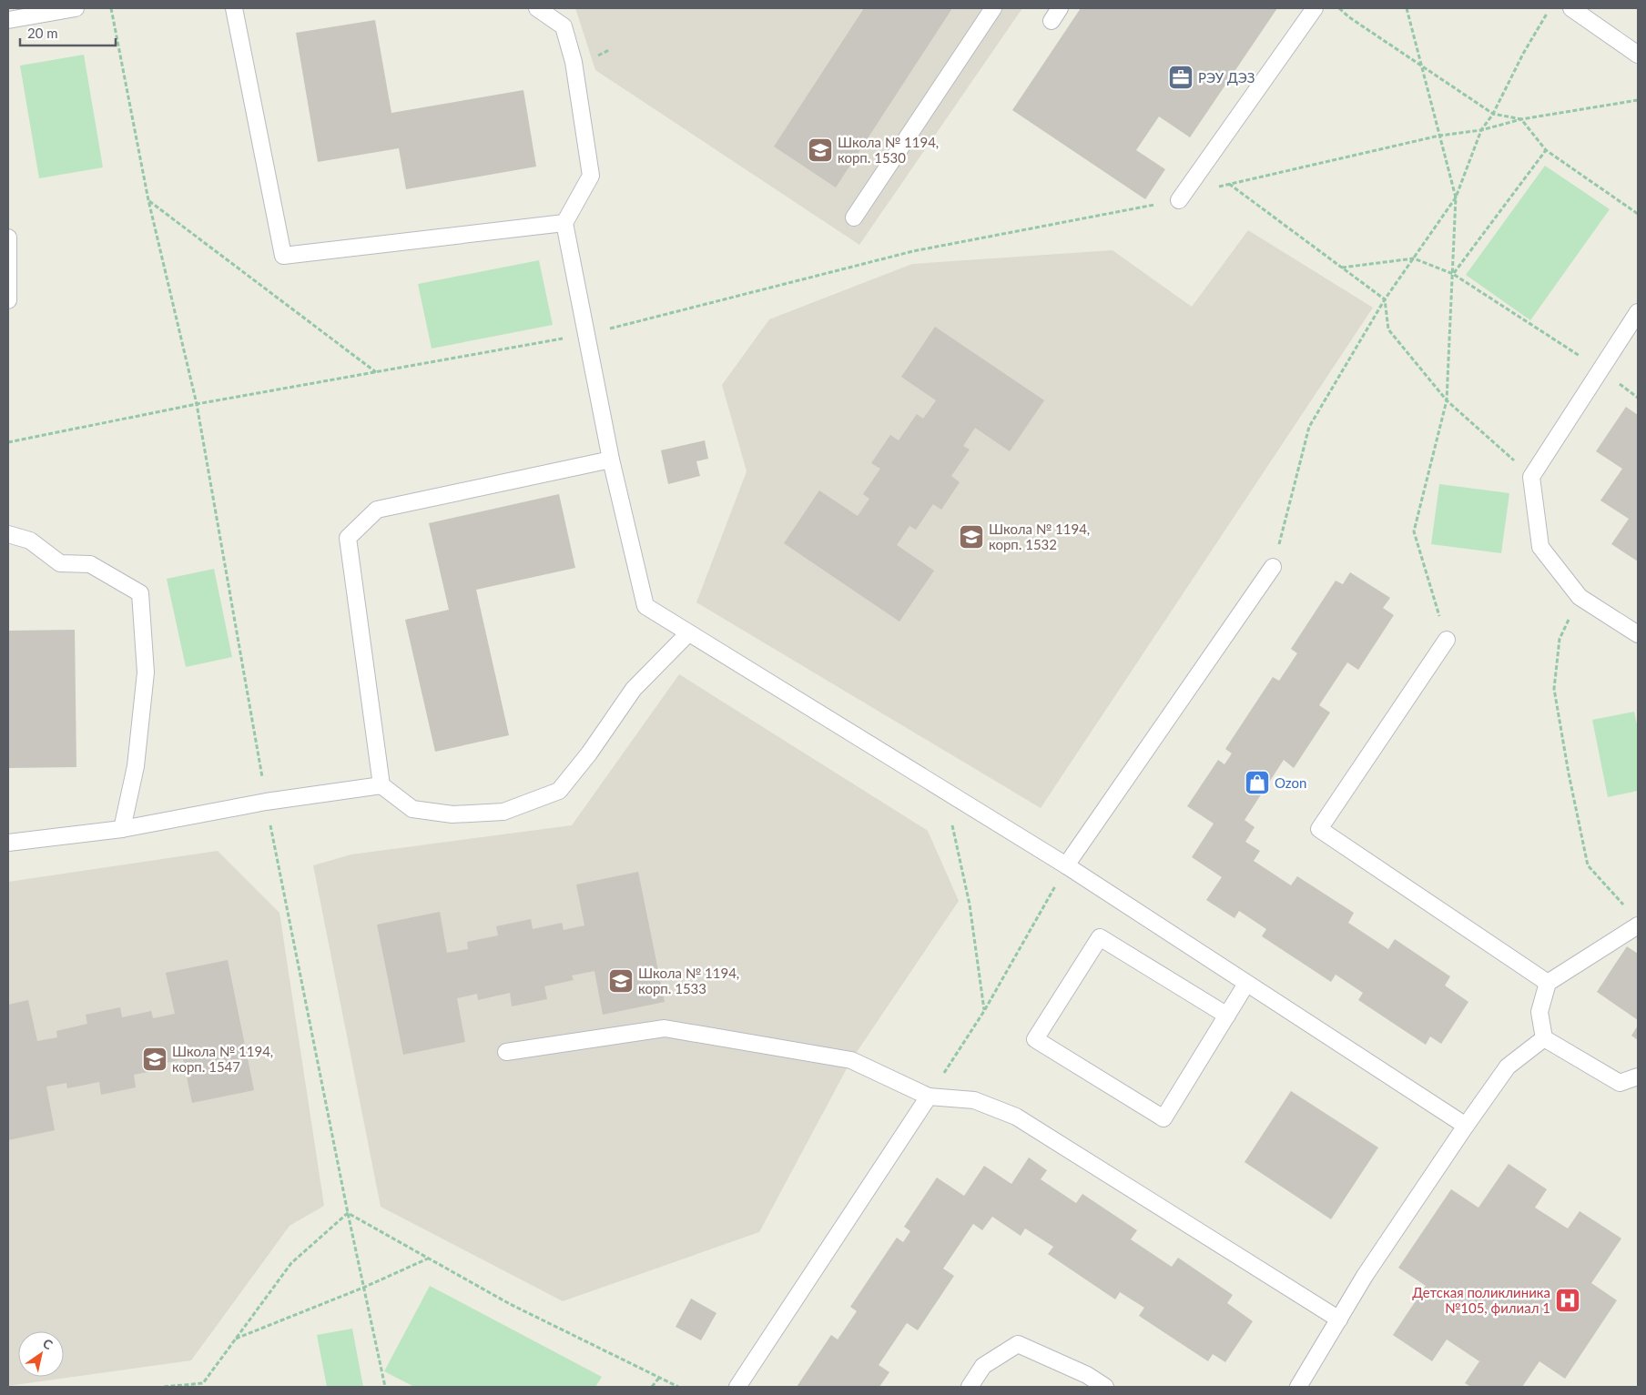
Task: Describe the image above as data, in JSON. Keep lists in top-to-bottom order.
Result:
{
  "places": {
    "office": ["РЭУ ДЭЗ"],
    "school or university": [
      "Школа № 1194, корп. 1530",
      "Школа № 1194, корп. 1532",
      "Школа № 1194, корп. 1533",
      "Школа № 1194, корп. 1547"
    ],
    "shop": ["Ozon"],
    "hospital": ["Детская поликлиника №105, филиал 1"]
  },
  "scale_bar": "20 m",
  "north": "top right"
}
